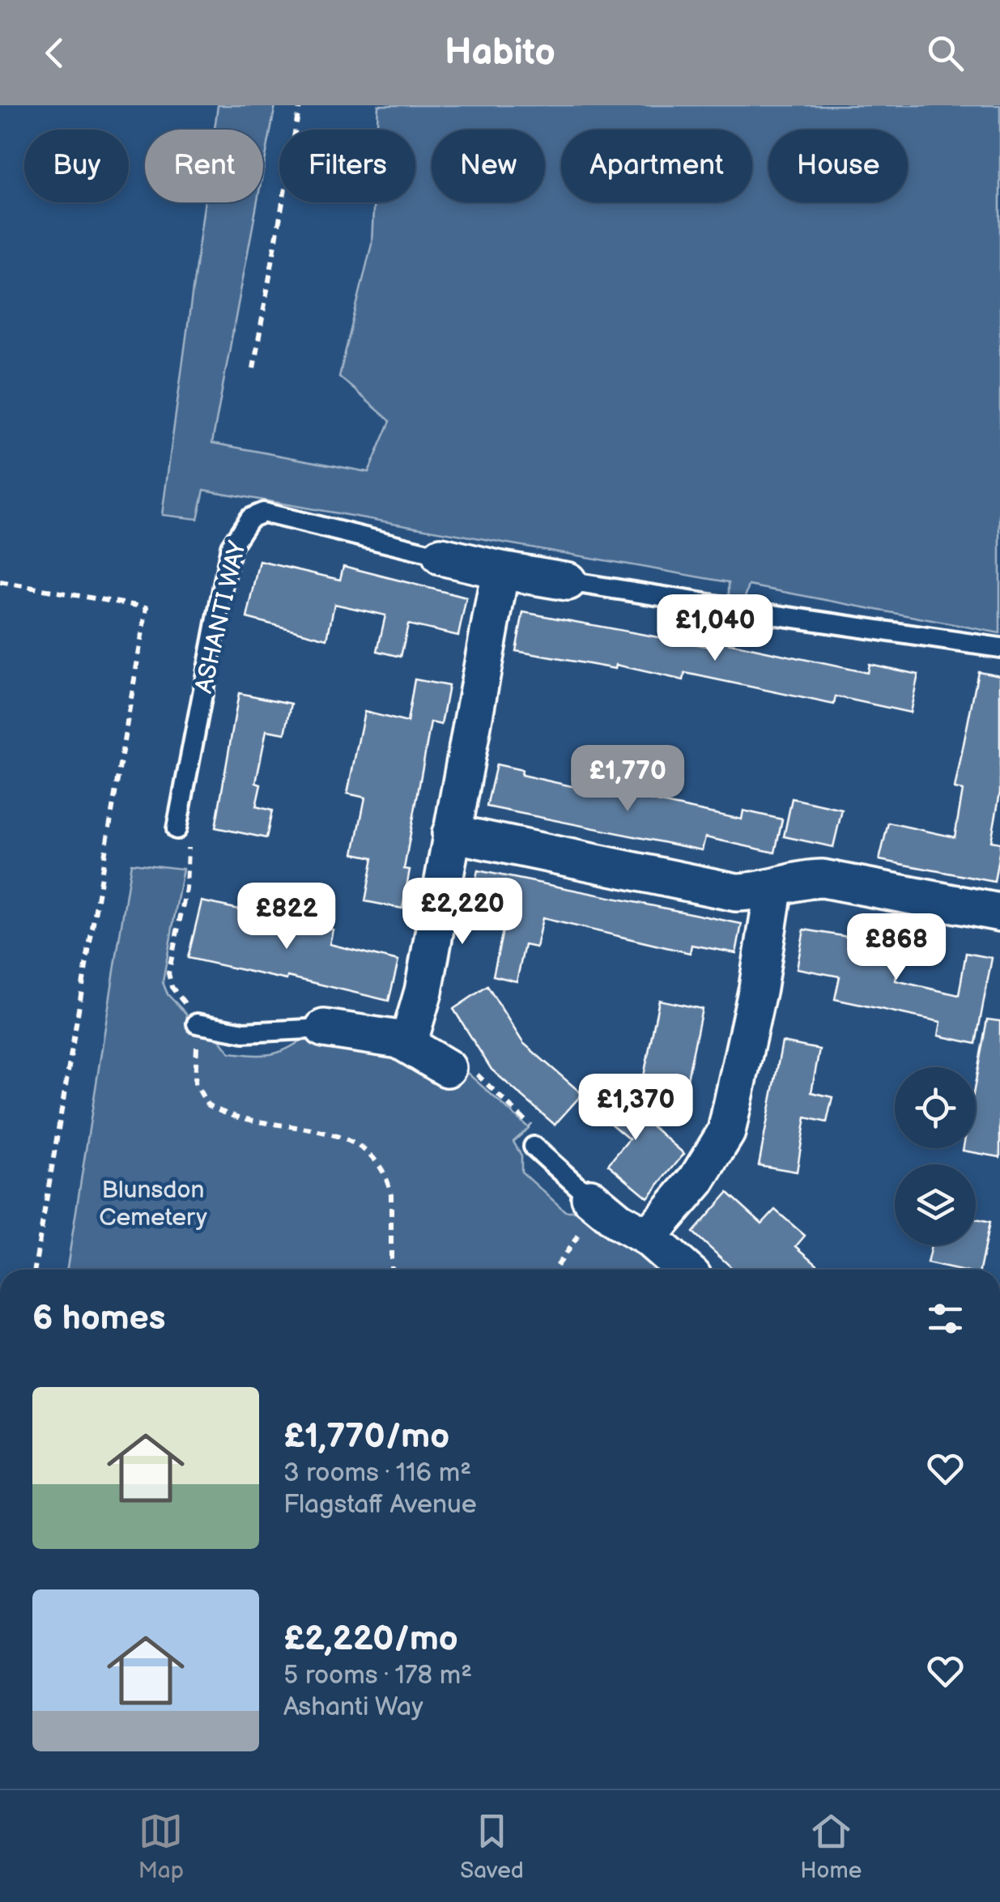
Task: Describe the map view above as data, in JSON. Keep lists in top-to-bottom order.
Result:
{
  "streets": {
    "street": ["ASHANTI WAY"]
  },
  "parks": ["Blunsdon Cemetery"],
  "page": {
    "header": "Habito",
    "chip": [
      "Buy",
      "Rent",
      "Filters",
      "New",
      "Apartment",
      "House"
    ],
    "price": [
      "£1,040",
      "£1,770",
      "£2,220",
      "£822",
      "£868",
      "£1,370"
    ],
    "heading": "6 homes",
    "list": [
      {
        "name": "£1,770/mo",
        "note": "3 rooms · 116 m² · Flagstaff Avenue"
      },
      {
        "name": "£2,220/mo",
        "note": "5 rooms · 178 m² · Ashanti Way"
      }
    ],
    "tabs": ["Map", "Saved", "Home"]
  }
}
